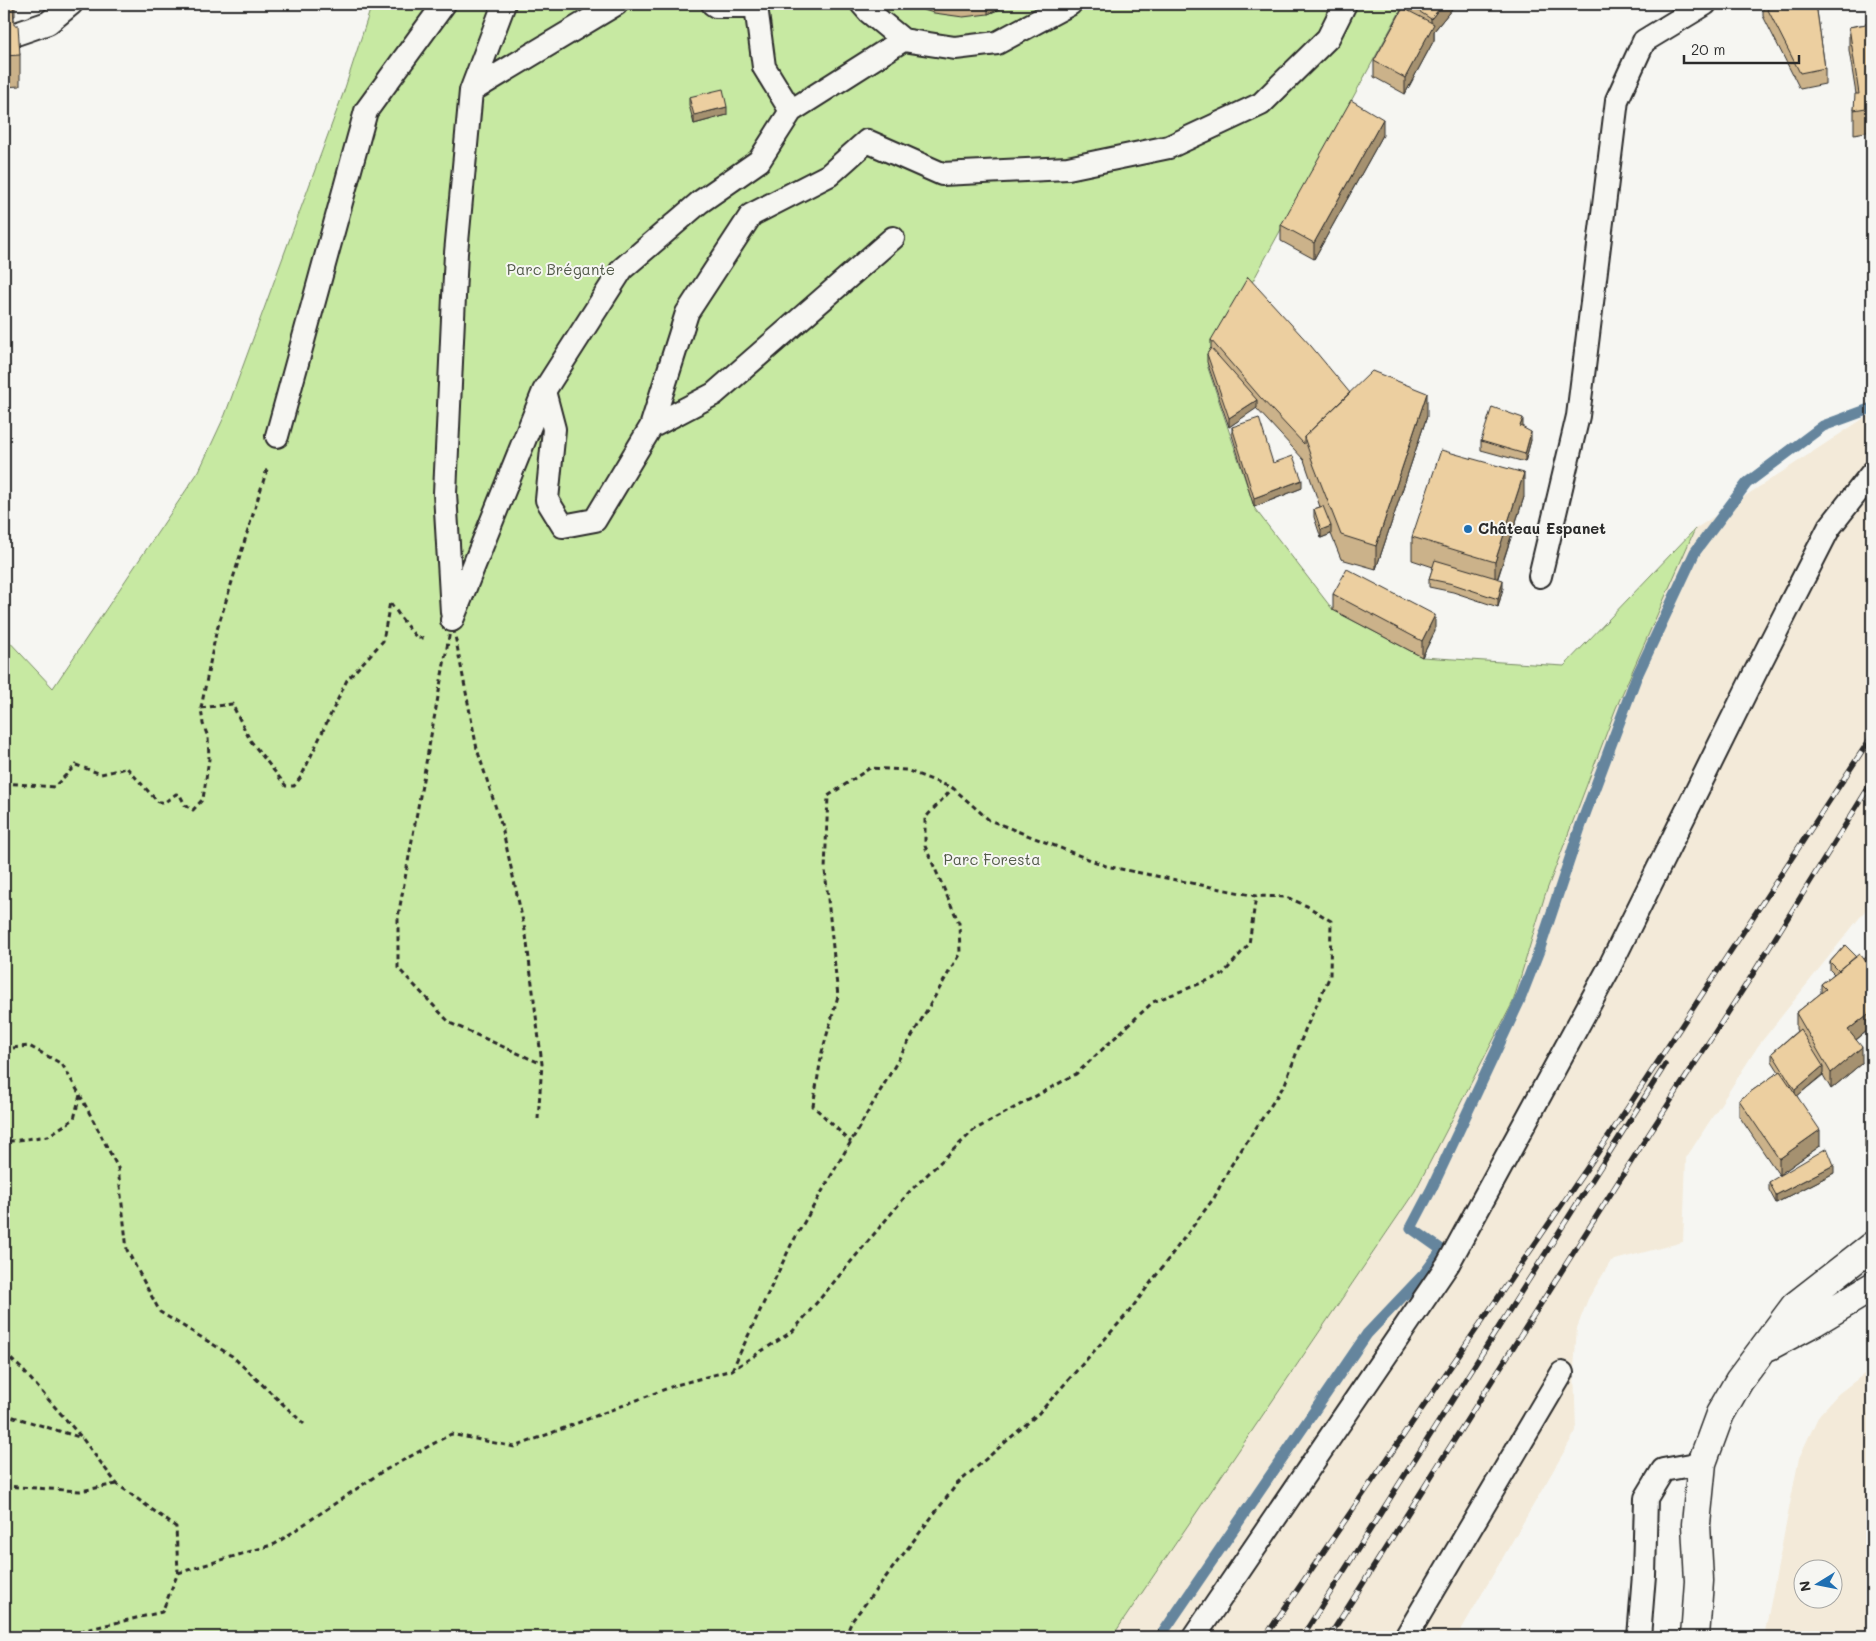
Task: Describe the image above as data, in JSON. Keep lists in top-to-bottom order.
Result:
{
  "parks": ["Parc Brégante", "Parc Foresta"],
  "places": ["Château Espanet"],
  "scale_bar": "20 m",
  "north": "left"
}
